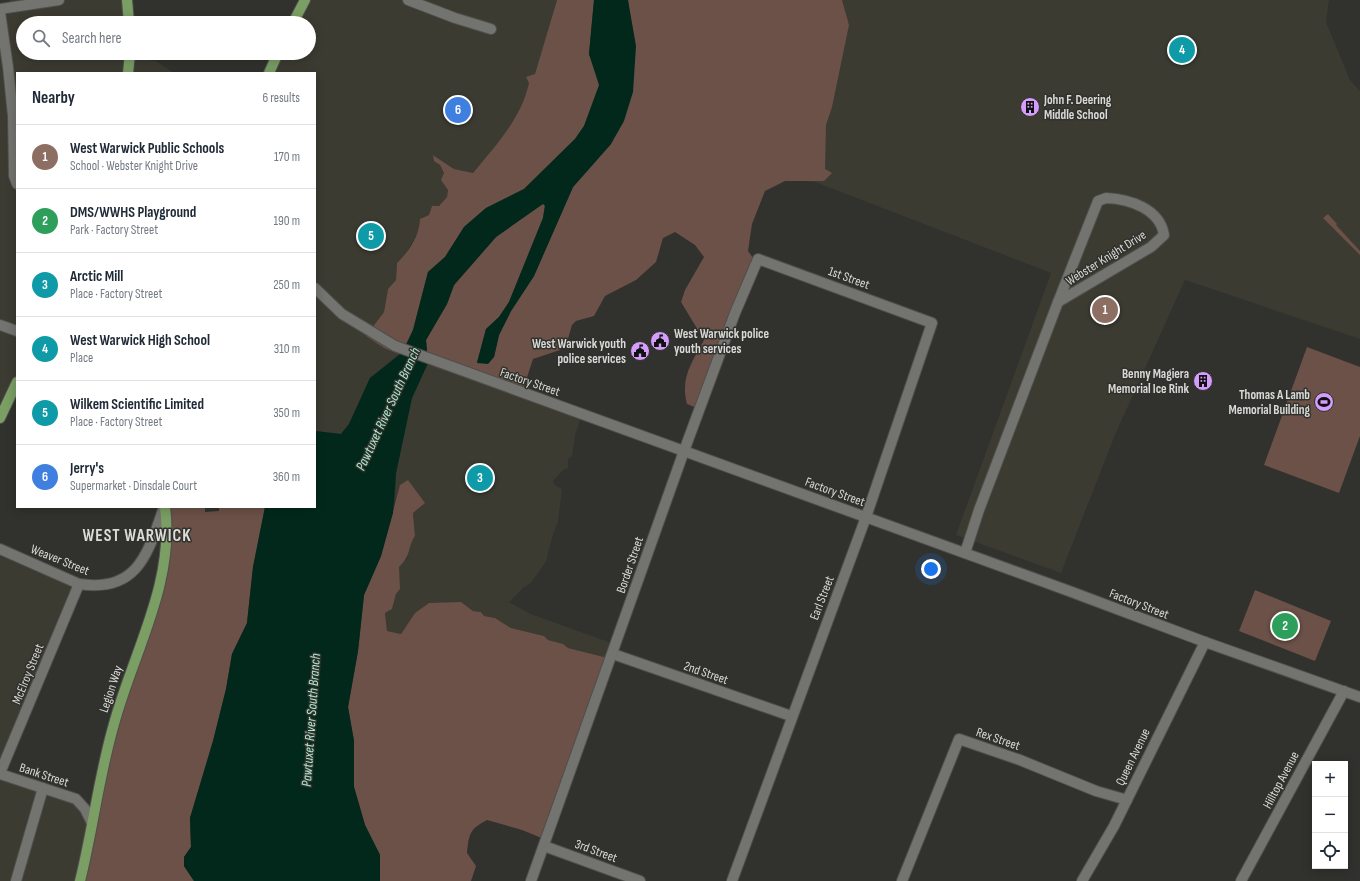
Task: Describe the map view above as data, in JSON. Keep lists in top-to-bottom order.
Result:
{
  "streets": {
    "main road": ["Legion Way"],
    "street": [
      "Webster Knight Drive",
      "1st Street",
      "Factory Street",
      "Weaver Street",
      "Border Street",
      "Earl Street",
      "2nd Street",
      "McElroy Street",
      "Rex Street",
      "Queen Avenue",
      "Bank Street",
      "Hilltop Avenue",
      "3rd Street"
    ]
  },
  "crossings": [
    ["Webster Knight Drive", "Factory Street"],
    ["1st Street", "Border Street"],
    ["1st Street", "Earl Street"],
    ["Factory Street", "Border Street"],
    ["Factory Street", "Earl Street"],
    ["Factory Street", "Queen Avenue"],
    ["Factory Street", "Hilltop Avenue"],
    ["Weaver Street", "McElroy Street"],
    ["Border Street", "2nd Street"],
    ["Border Street", "3rd Street"],
    ["Earl Street", "2nd Street"],
    ["McElroy Street", "Bank Street"],
    ["Legion Way", "Bank Street"],
    ["Rex Street", "Queen Avenue"]
  ],
  "districts": ["WEST WARWICK"],
  "water": ["Pawtuxet River South Branch"],
  "places": {
    "building": ["John F. Deering Middle School", "Benny Magiera Memorial Ice Rink"],
    "public building": ["West Warwick police youth services", "West Warwick youth police services"],
    "sports": ["Thomas A Lamb Memorial Building"]
  },
  "page": {
    "search": "Search here",
    "pins": [
      "4",
      "6",
      "5",
      "1",
      "3",
      "2"
    ],
    "heading": ["Nearby", "6 results"],
    "list": [
      {
        "mark": "1",
        "name": "West Warwick Public Schools",
        "note": "School · Webster Knight Drive",
        "value": "170 m"
      },
      {
        "mark": "2",
        "name": "DMS/WWHS Playground",
        "note": "Park · Factory Street",
        "value": "190 m"
      },
      {
        "mark": "3",
        "name": "Arctic Mill",
        "note": "Place · Factory Street",
        "value": "250 m"
      },
      {
        "mark": "4",
        "name": "West Warwick High School",
        "note": "Place",
        "value": "310 m"
      },
      {
        "mark": "5",
        "name": "Wilkem Scientific Limited",
        "note": "Place · Factory Street",
        "value": "350 m"
      },
      {
        "mark": "6",
        "name": "Jerry's",
        "note": "Supermarket · Dinsdale Court",
        "value": "360 m"
      }
    ],
    "map_buttons": ["+", "−"]
  }
}
